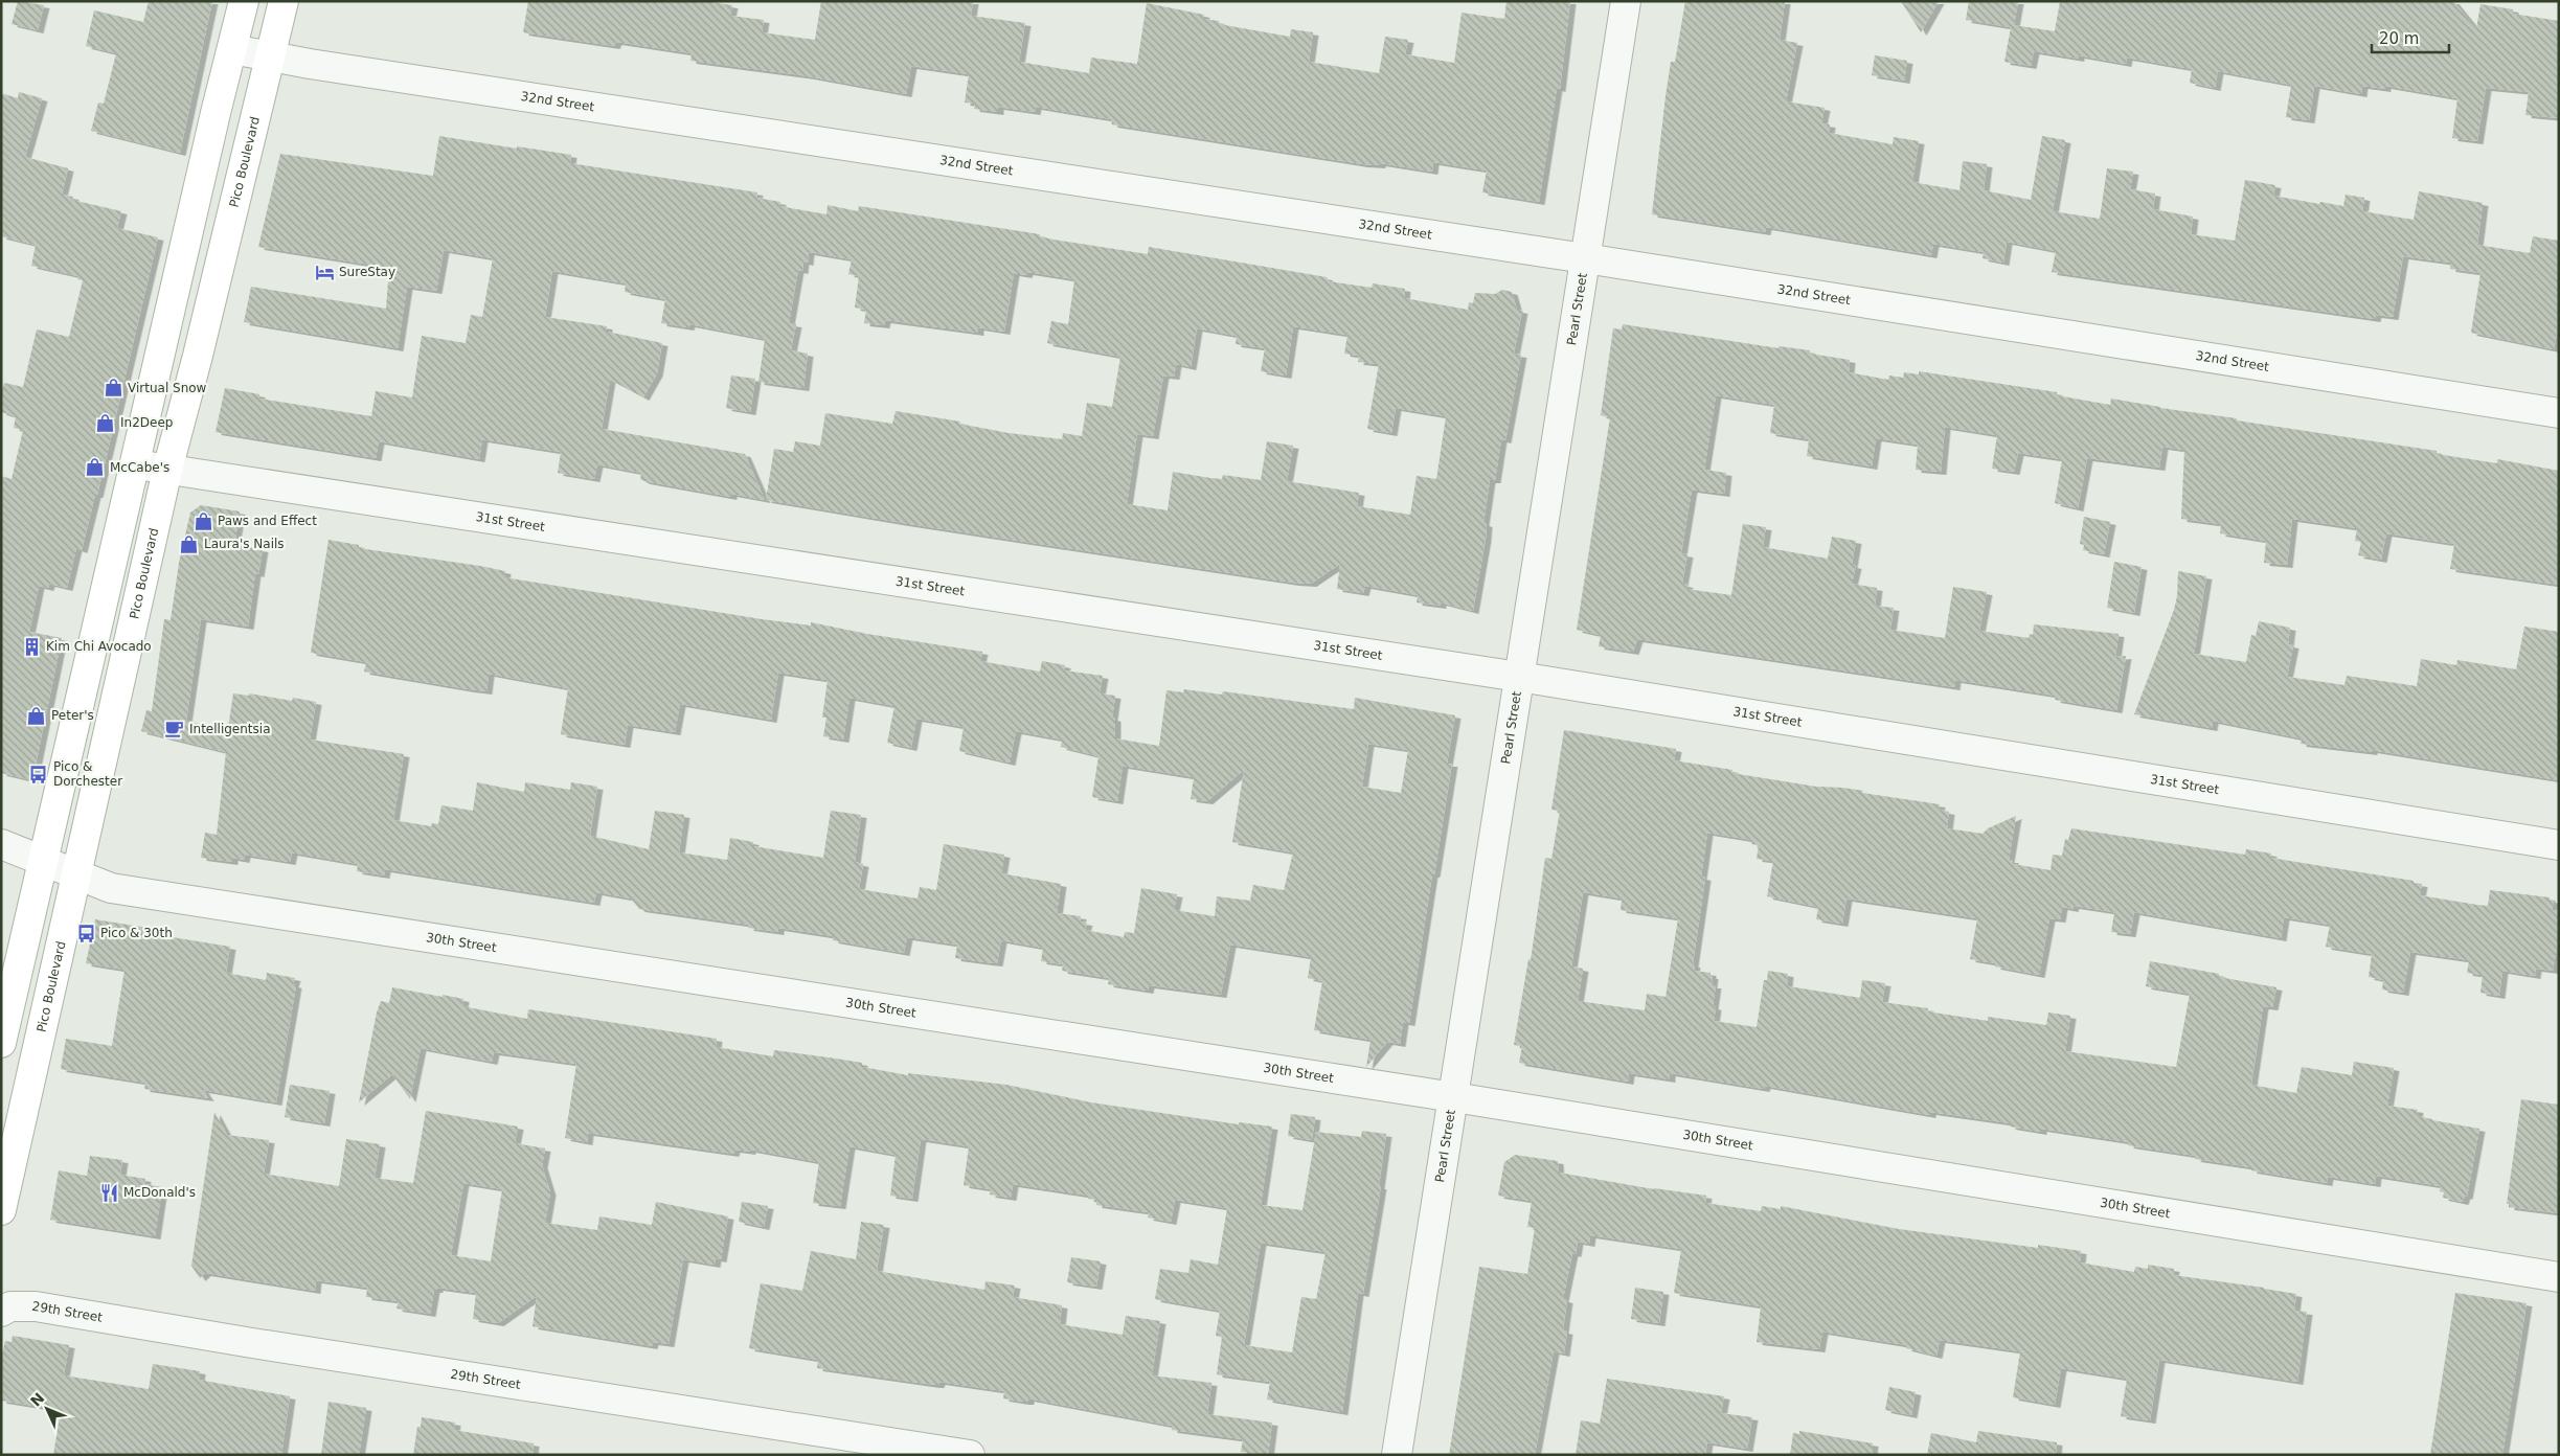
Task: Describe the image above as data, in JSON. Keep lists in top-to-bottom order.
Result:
{
  "streets": {
    "main road": ["Pico Boulevard"],
    "street": [
      "32nd Street",
      "Pearl Street",
      "31st Street",
      "30th Street",
      "29th Street"
    ]
  },
  "crossings": [
    ["32nd Street", "Pico Boulevard"],
    ["32nd Street", "Pearl Street"],
    ["Pico Boulevard", "31st Street"],
    ["Pico Boulevard", "30th Street"],
    ["Pearl Street", "31st Street"],
    ["Pearl Street", "30th Street"]
  ],
  "places": {
    "hotel": ["SureStay"],
    "shop": [
      "Virtual Snow",
      "In2Deep",
      "McCabe's",
      "Paws and Effect",
      "Laura's Nails",
      "Peter's"
    ],
    "building": ["Kim Chi Avocado"],
    "cafe": ["Intelligentsia"],
    "bus stop": ["Pico & Dorchester", "Pico & 30th"],
    "restaurant": ["McDonald's"]
  },
  "scale_bar": "20 m",
  "north": "top left"
}
